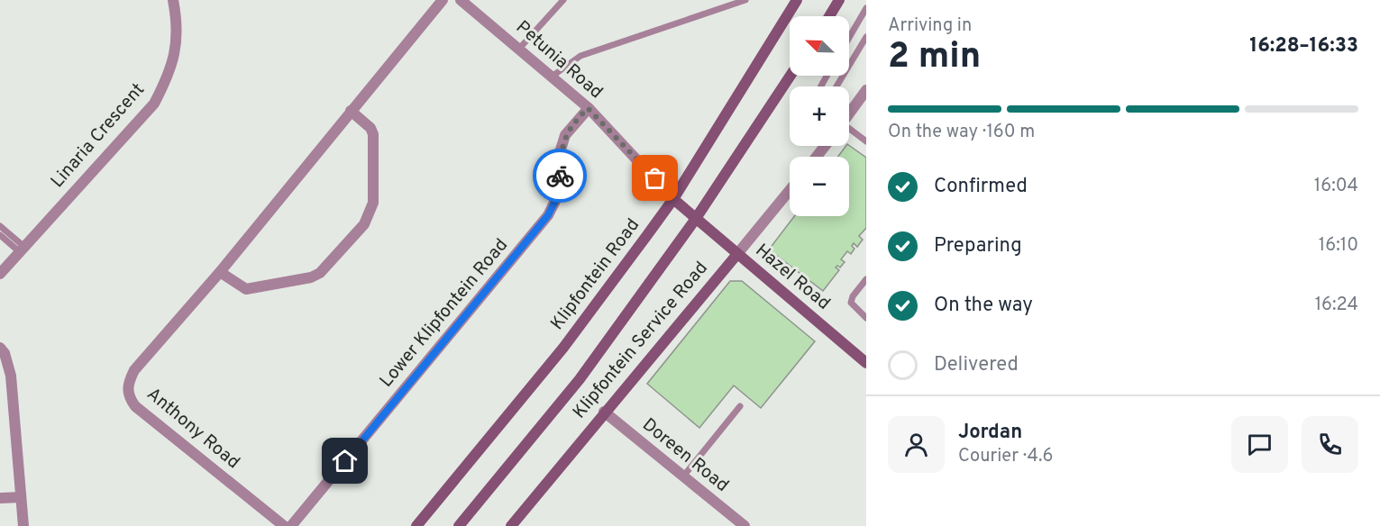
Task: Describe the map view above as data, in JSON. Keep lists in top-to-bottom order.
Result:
{
  "streets": {
    "main road": ["Klipfontein Road", "Hazel Road", "Klipfontein Service Road"],
    "street": [
      "Petunia Road",
      "Linaria Crescent",
      "Lower Klipfontein Road",
      "Anthony Road",
      "Doreen Road"
    ]
  },
  "crossings": [
    ["Petunia Road", "Klipfontein Road"],
    ["Petunia Road", "Hazel Road"],
    ["Petunia Road", "Lower Klipfontein Road"],
    ["Klipfontein Road", "Hazel Road"],
    ["Hazel Road", "Klipfontein Service Road"],
    ["Klipfontein Service Road", "Doreen Road"]
  ],
  "north": "top left",
  "page": {
    "heading": ["2 min", "Arriving in", "16:28–16:33"],
    "panel": ["Jordan", "Courier · 4.6"],
    "map_buttons": ["+", "−"],
    "bar": "On the way · 160 m",
    "list": [
      ["Confirmed", "16:04"],
      ["Preparing", "16:10"],
      ["On the way", "16:24"],
      "Delivered"
    ]
  }
}
